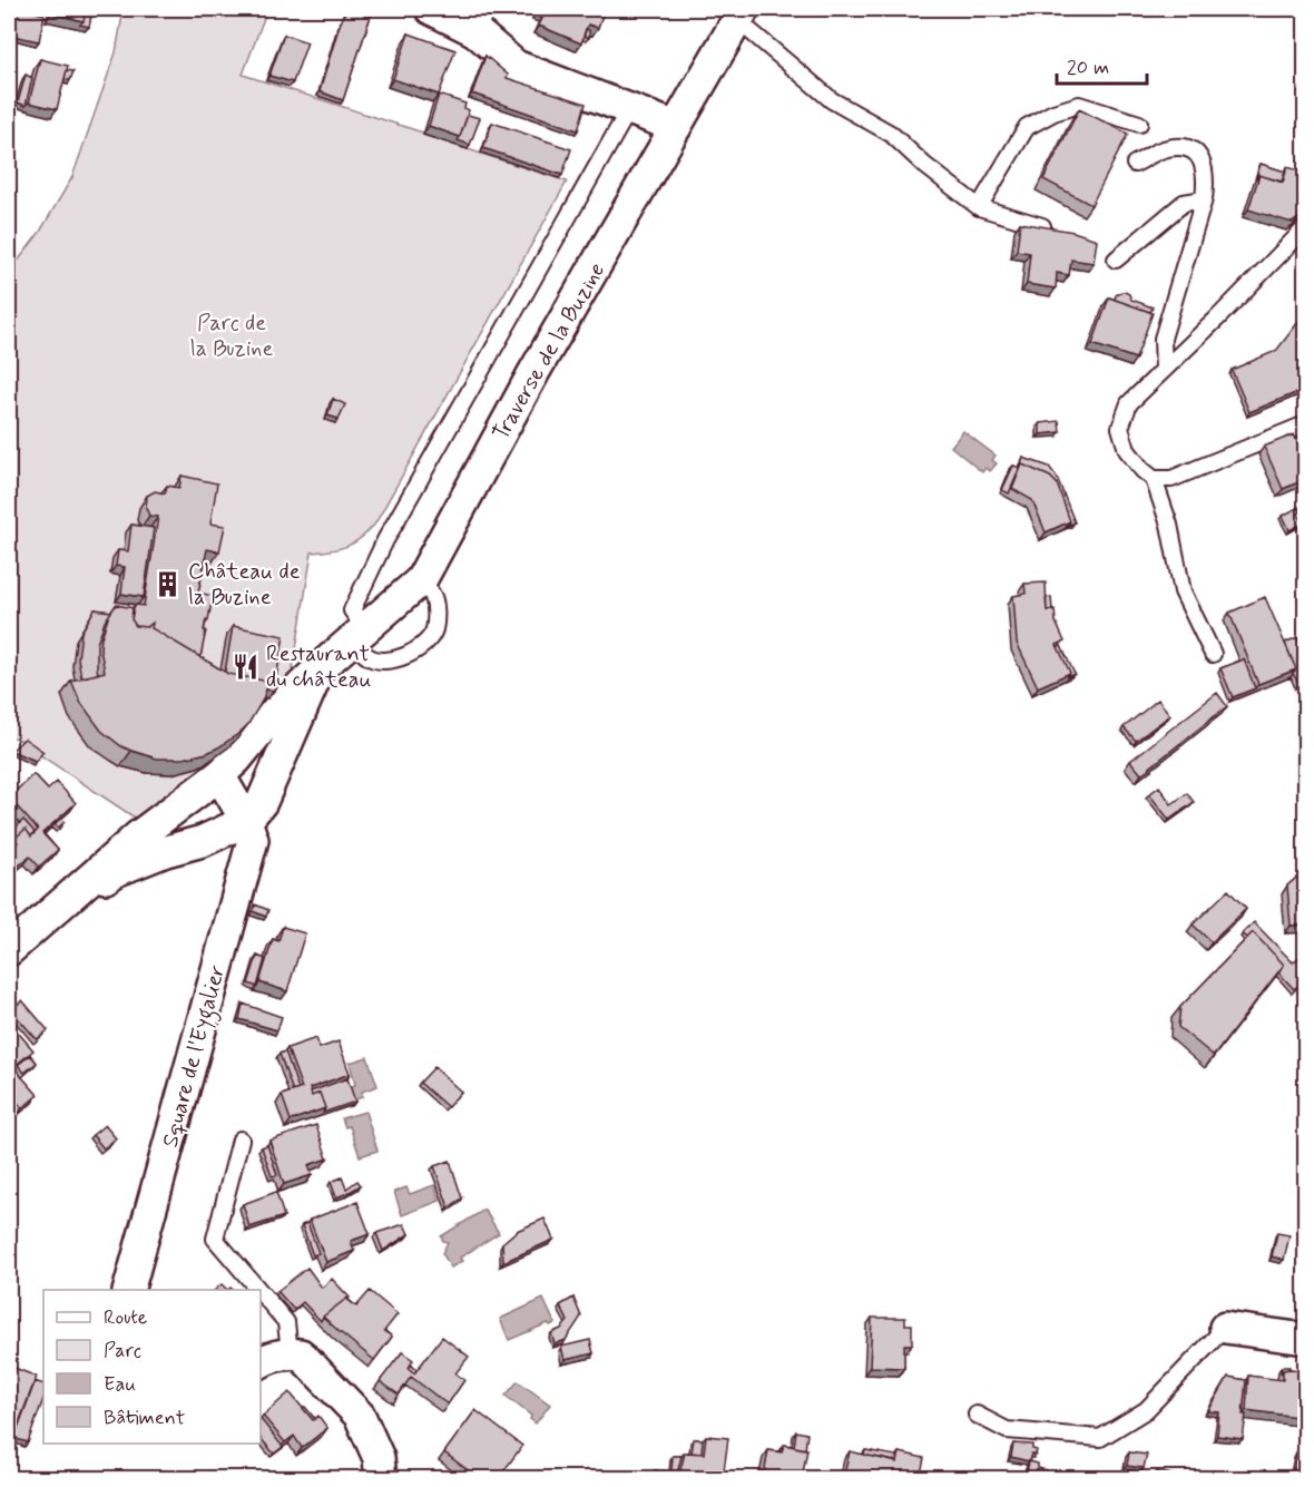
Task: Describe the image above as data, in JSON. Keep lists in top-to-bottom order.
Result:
{
  "streets": {
    "street": ["Traverse de la Buzine", "Square de l'Eygalier"]
  },
  "crossings": [
    ["Traverse de la Buzine", "Square de l'Eygalier"]
  ],
  "parks": ["Parc de la Buzine"],
  "places": {
    "building": ["Château de la Buzine"],
    "restaurant": ["Restaurant du château"]
  },
  "legend": [
    "Route",
    "Parc",
    "Eau",
    "Bâtiment"
  ],
  "scale_bar": "20 m"
}
